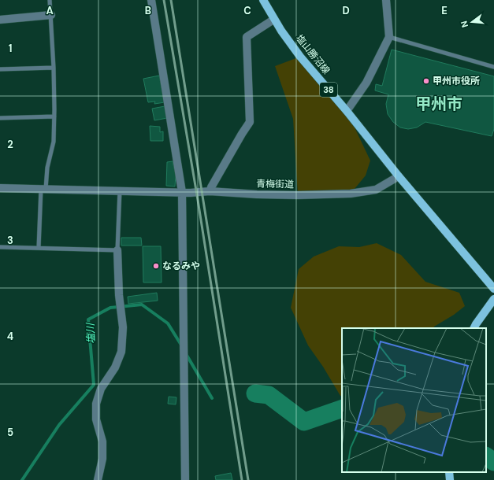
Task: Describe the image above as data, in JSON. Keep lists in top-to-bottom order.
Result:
{
  "streets": {
    "main road": ["塩山勝沼線", "38"],
    "street": ["青梅街道"]
  },
  "crossings": [
    ["塩山勝沼線", "38"],
    ["塩山勝沼線", "青梅街道"],
    ["38", "青梅街道"]
  ],
  "districts": ["甲州市"],
  "water": ["塩川"],
  "places": ["甲州市役所", "なるみや"],
  "north": "left",
  "grid": {
    "columns": [
      "A",
      "B",
      "C",
      "D",
      "E"
    ],
    "rows": [
      "1",
      "2",
      "3",
      "4",
      "5"
    ]
  }
}
